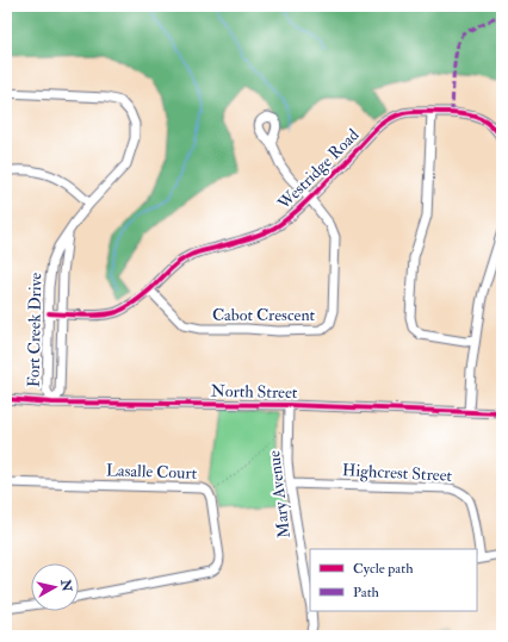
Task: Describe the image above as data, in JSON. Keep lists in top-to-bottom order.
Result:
{
  "streets": {
    "street": [
      "Westridge Road",
      "Cabot Crescent",
      "Fort Creek Drive",
      "North Street",
      "Lasalle Court",
      "Highcrest Street",
      "Mary Avenue"
    ]
  },
  "crossings": [
    ["Westridge Road", "Cabot Crescent"],
    ["Westridge Road", "Fort Creek Drive"],
    ["Fort Creek Drive", "North Street"],
    ["North Street", "Mary Avenue"],
    ["Highcrest Street", "Mary Avenue"]
  ],
  "legend": ["Cycle path", "Path"],
  "north": "right"
}
